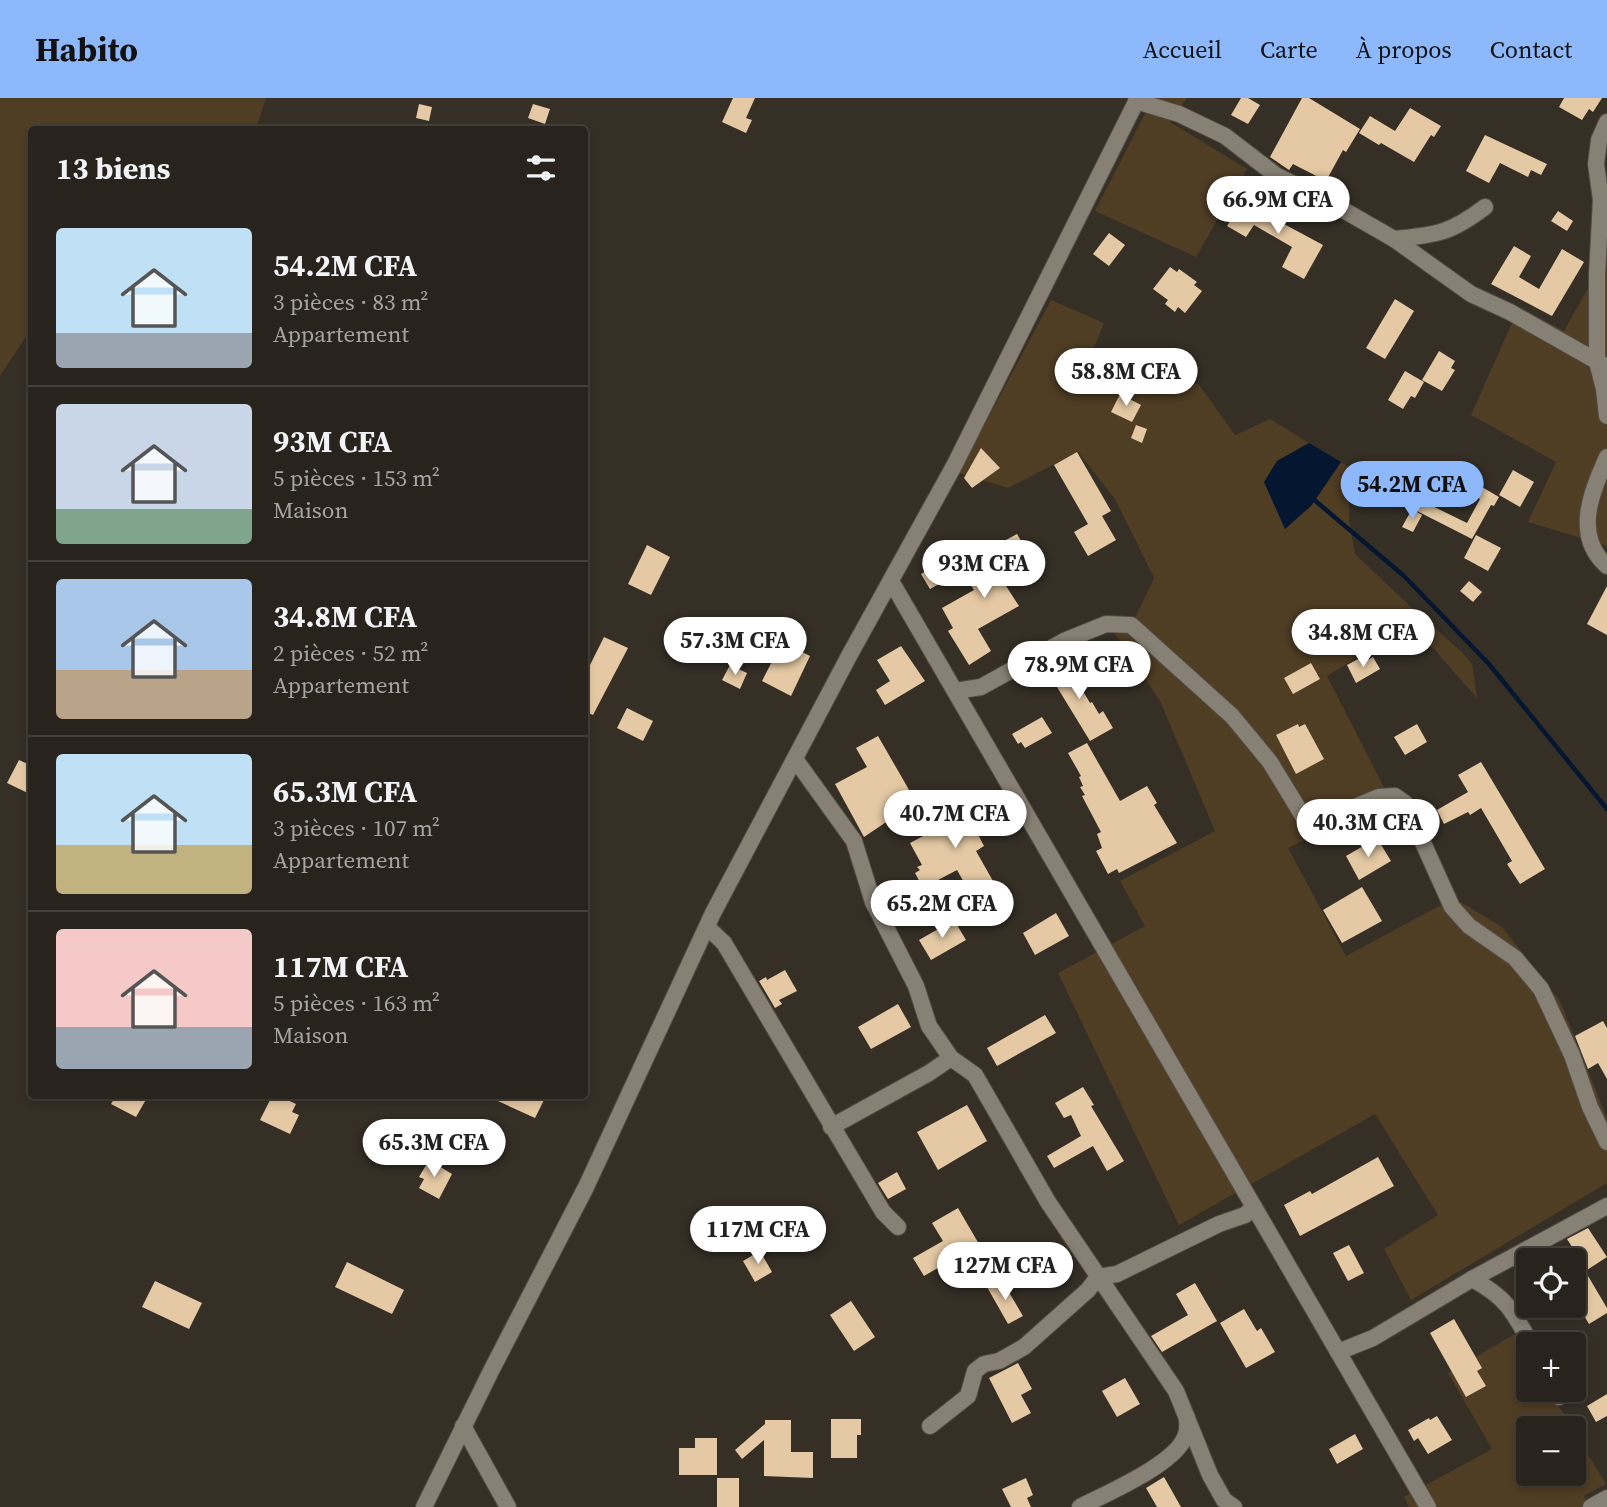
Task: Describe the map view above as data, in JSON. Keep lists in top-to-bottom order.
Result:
{
  "page": {
    "header": "Habito",
    "nav": [
      "Accueil",
      "Carte",
      "À propos",
      "Contact"
    ],
    "heading": "13 biens",
    "price": [
      "66.9M CFA",
      "58.8M CFA",
      "54.2M CFA",
      "93M CFA",
      "34.8M CFA",
      "57.3M CFA",
      "78.9M CFA",
      "40.7M CFA",
      "40.3M CFA",
      "65.2M CFA",
      "65.3M CFA",
      "117M CFA",
      "127M CFA"
    ],
    "list": [
      {
        "name": "54.2M CFA",
        "note": "3 pièces · 83 m² · Appartement"
      },
      {
        "name": "93M CFA",
        "note": "5 pièces · 153 m² · Maison"
      },
      {
        "name": "34.8M CFA",
        "note": "2 pièces · 52 m² · Appartement"
      },
      {
        "name": "65.3M CFA",
        "note": "3 pièces · 107 m² · Appartement"
      },
      {
        "name": "117M CFA",
        "note": "5 pièces · 163 m² · Maison"
      }
    ],
    "map_buttons": ["+", "−"]
  }
}
